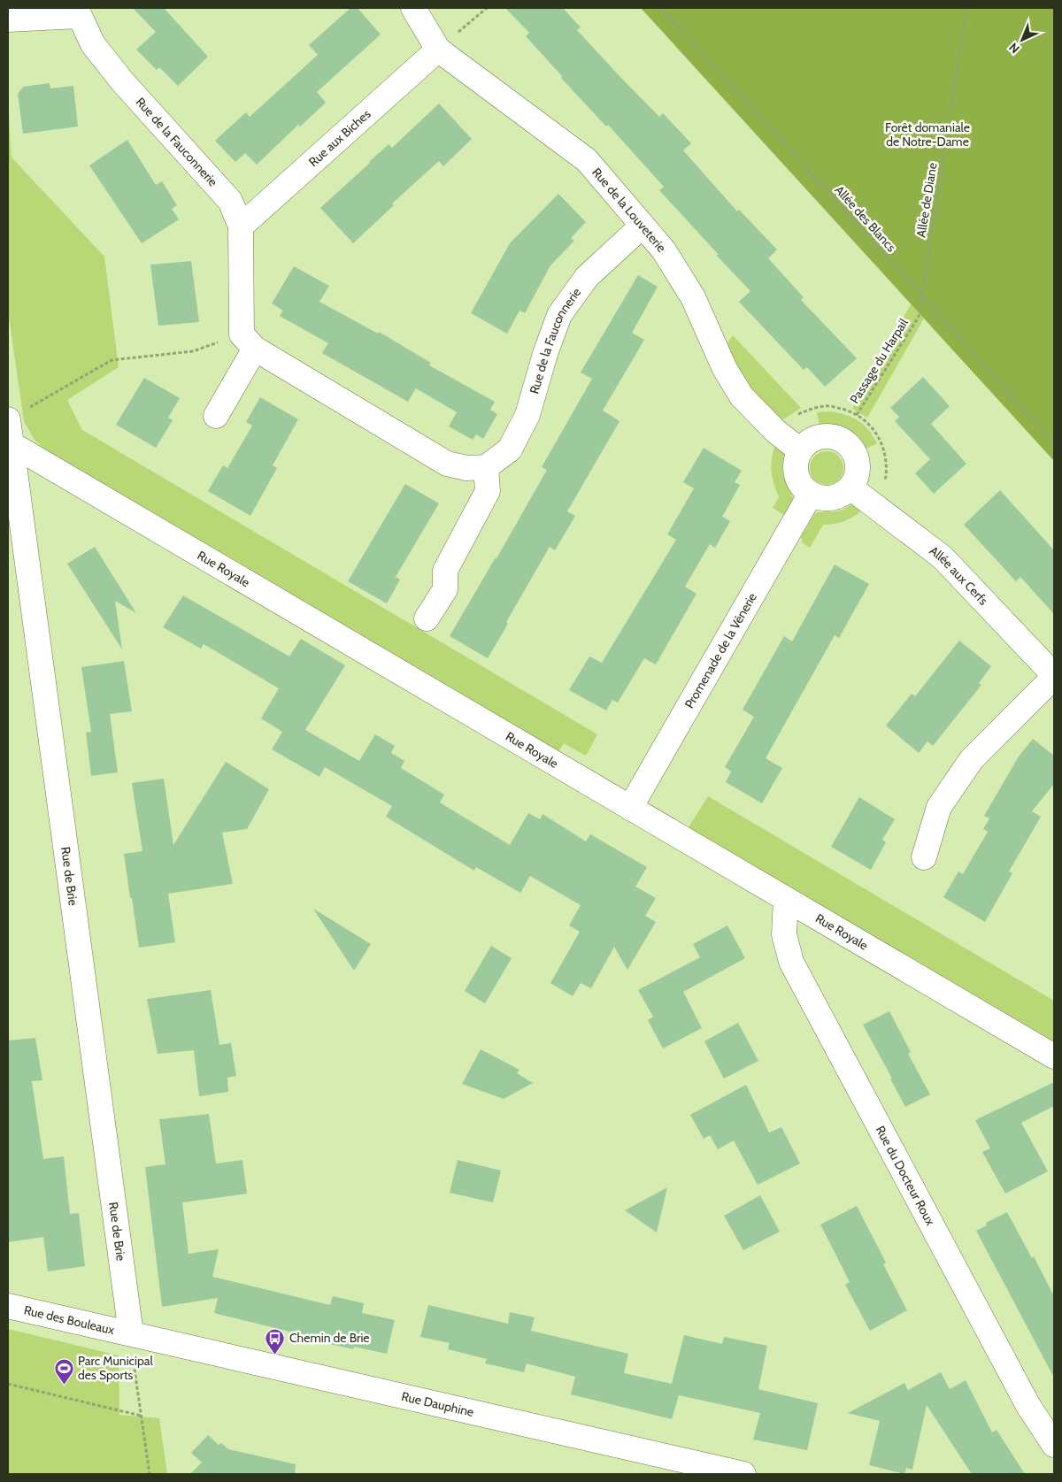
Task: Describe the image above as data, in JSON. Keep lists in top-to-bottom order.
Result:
{
  "streets": {
    "street": [
      "Rue aux Biches",
      "Rue de la Fauconnerie",
      "Rue de la Louveterie",
      "Rue Royale",
      "Allée aux Cerfs",
      "Promenade de la Vénerie",
      "Rue de Brie",
      "Rue du Docteur Roux",
      "Rue des Bouleaux",
      "Rue Dauphine"
    ],
    "path": ["Allée de Diane", "Allée des Blancs", "Passage du Harpail"]
  },
  "crossings": [
    ["Rue aux Biches", "Rue de la Fauconnerie"],
    ["Rue aux Biches", "Rue de la Louveterie"],
    ["Rue de la Fauconnerie", "Rue de la Louveterie"],
    ["Allée de Diane", "Allée des Blancs"],
    ["Allée de Diane", "Passage du Harpail"],
    ["Rue de la Louveterie", "Allée aux Cerfs"],
    ["Rue de la Louveterie", "Promenade de la Vénerie"],
    ["Rue Royale", "Promenade de la Vénerie"],
    ["Rue Royale", "Rue de Brie"],
    ["Rue Royale", "Rue du Docteur Roux"],
    ["Allée aux Cerfs", "Promenade de la Vénerie"],
    ["Rue de Brie", "Rue des Bouleaux"],
    ["Rue de Brie", "Rue Dauphine"],
    ["Rue des Bouleaux", "Rue Dauphine"]
  ],
  "parks": ["Forêt domaniale de Notre-Dame"],
  "places": {
    "bus stop": ["Chemin de Brie"],
    "sports": ["Parc Municipal des Sports"]
  },
  "north": "bottom left"
}
